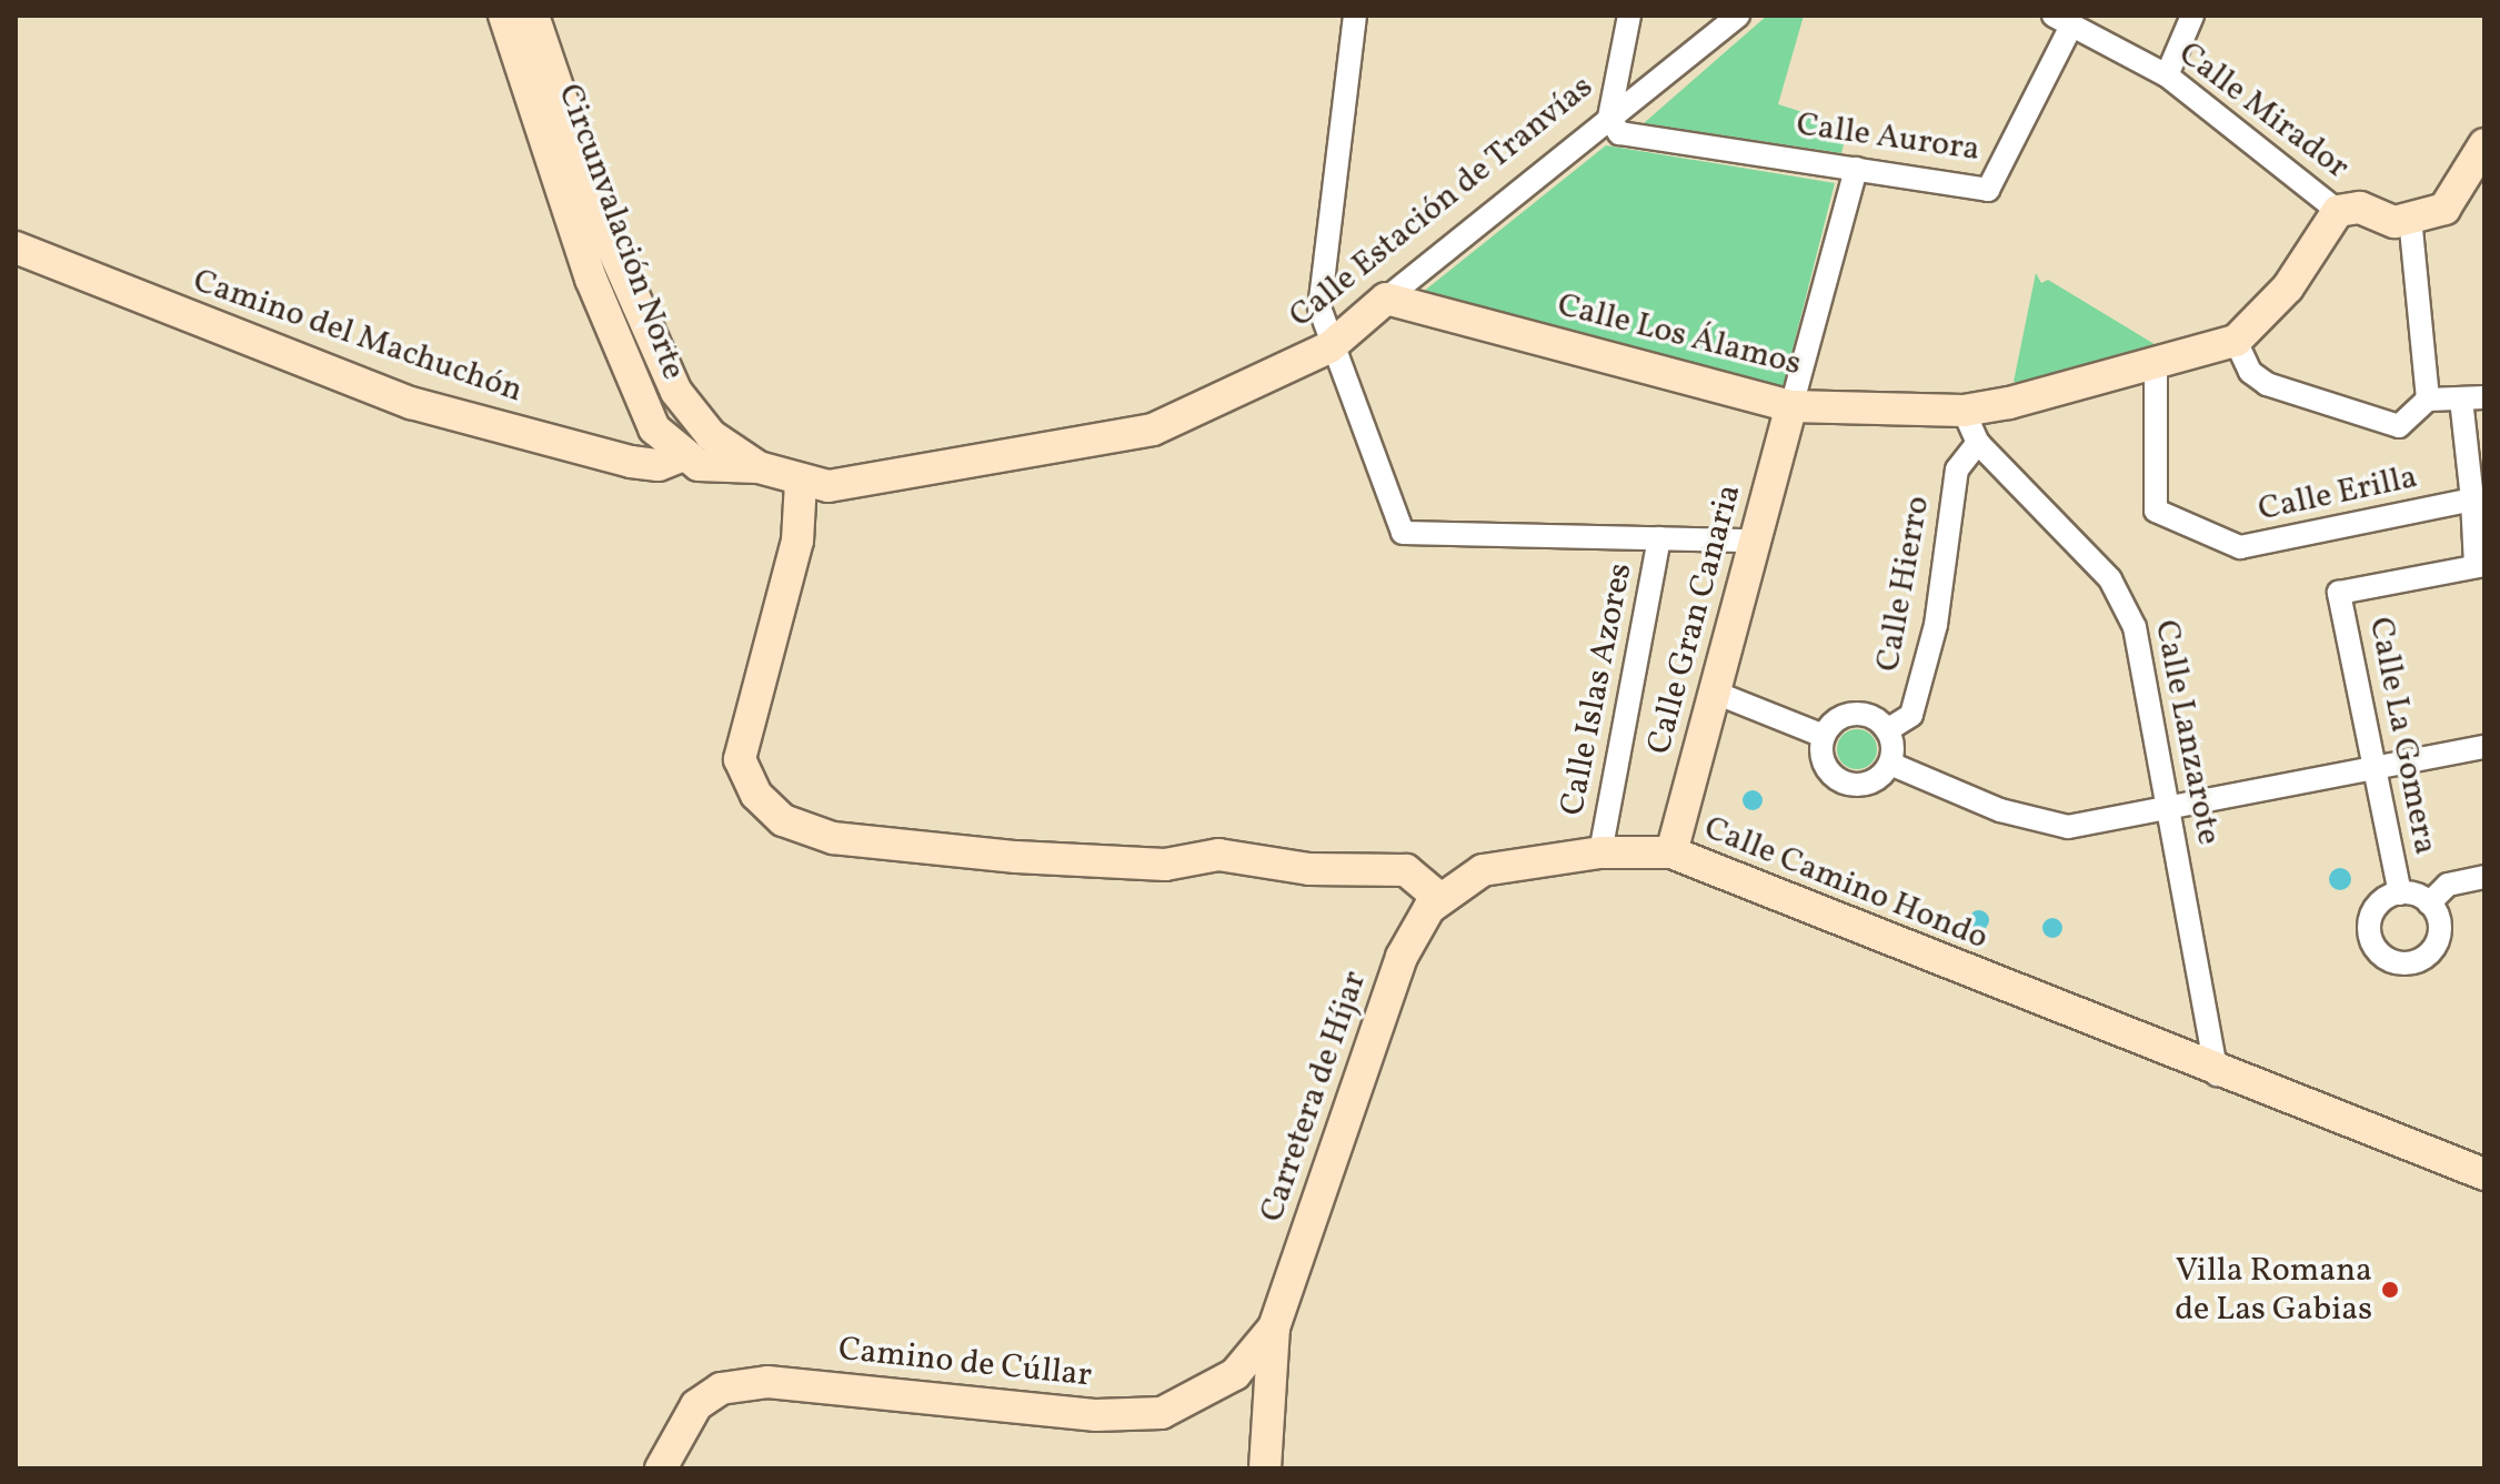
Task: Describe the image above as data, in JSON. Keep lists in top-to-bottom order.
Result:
{
  "streets": {
    "street": [
      "Calle Mirador",
      "Calle Aurora",
      "Calle Estación de Tranvías",
      "Circunvalación Norte",
      "Calle Los Álamos",
      "Camino del Machuchón",
      "Calle Erilla",
      "Calle Hierro",
      "Calle Gran Canaria",
      "Calle Islas Azores",
      "Calle Lanzarote",
      "Calle La Gomera",
      "Calle Camino Hondo",
      "Carretera de Híjar",
      "Camino de Cúllar"
    ]
  },
  "crossings": [
    ["Calle Mirador", "Calle Aurora"],
    ["Calle Mirador", "Calle Los Álamos"],
    ["Calle Aurora", "Calle Estación de Tranvías"],
    ["Calle Estación de Tranvías", "Circunvalación Norte"],
    ["Calle Estación de Tranvías", "Calle Los Álamos"],
    ["Circunvalación Norte", "Camino del Machuchón"],
    ["Calle Los Álamos", "Calle Erilla"],
    ["Calle Los Álamos", "Calle Gran Canaria"],
    ["Calle Los Álamos", "Calle Lanzarote"],
    ["Calle Hierro", "Calle Lanzarote"],
    ["Calle Gran Canaria", "Calle Camino Hondo"],
    ["Calle Islas Azores", "Calle Camino Hondo"],
    ["Calle Lanzarote", "Calle Camino Hondo"],
    ["Calle Camino Hondo", "Carretera de Híjar"],
    ["Carretera de Híjar", "Camino de Cúllar"]
  ],
  "places": ["Villa Romana de Las Gabias"]
}
